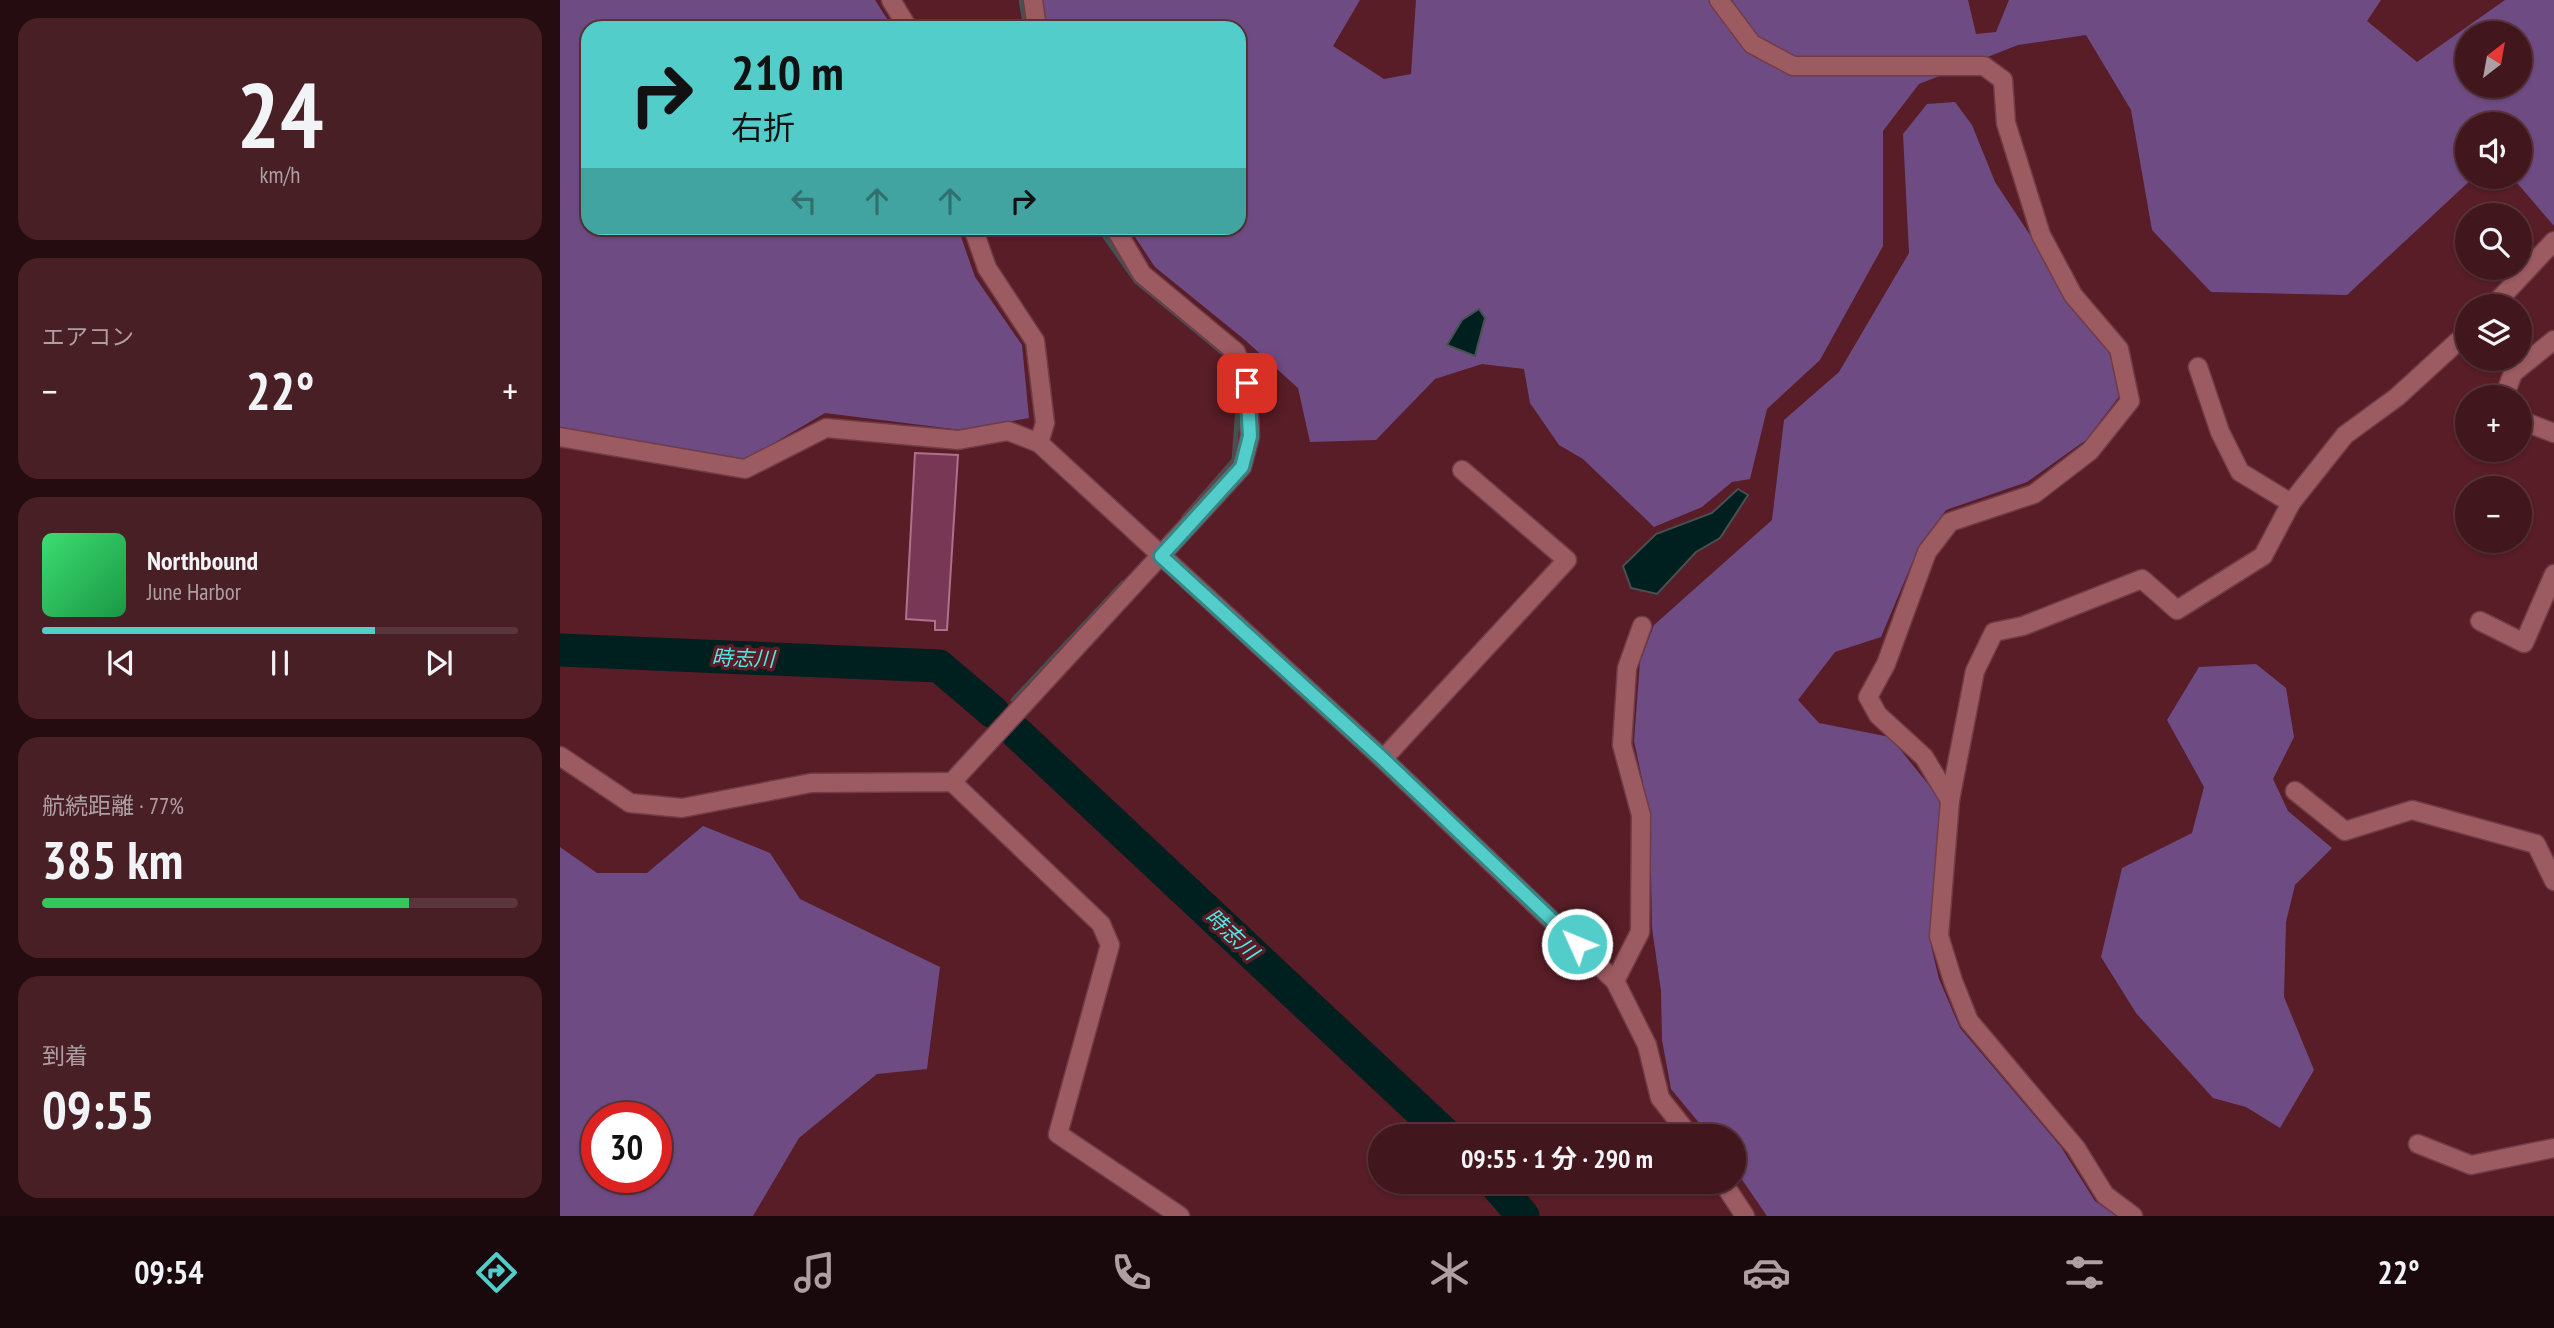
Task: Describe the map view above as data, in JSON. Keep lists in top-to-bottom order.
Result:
{
  "water": ["時志川"],
  "north": "top right",
  "page": {
    "tile": [
      ["24", "km/h"],
      "エアコン",
      ["航続距離 · 77%", "385 km"],
      ["到着", "09:55"]
    ],
    "map_buttons": ["+", "−"],
    "turn": ["210 m", "右折"],
    "heat": ["−", "22°", "+"],
    "song": ["Northbound", "June Harbor"],
    "limit": "30",
    "trip": "09:55 · 1 分 · 290 m",
    "tabs": ["09:54", "22°"]
  }
}
